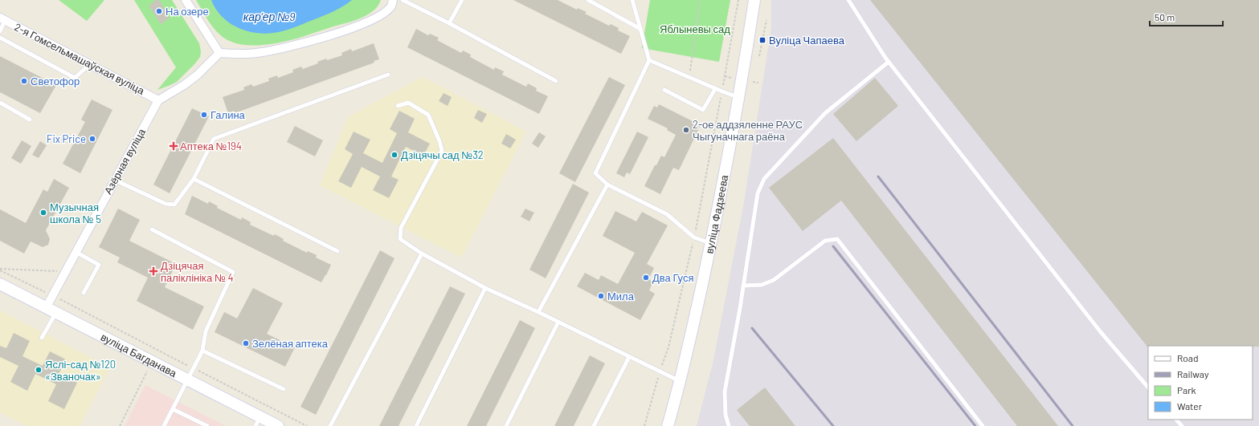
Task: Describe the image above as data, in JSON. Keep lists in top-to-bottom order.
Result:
{
  "streets": {
    "street": [
      "2-я Гомсельмашаўская вуліца",
      "Азёрная вуліца",
      "вуліца Фадзеева",
      "вуліца Багданава"
    ]
  },
  "crossings": [
    ["2-я Гомсельмашаўская вуліца", "Азёрная вуліца"],
    ["Азёрная вуліца", "вуліца Багданава"]
  ],
  "water": ["карʼер №9"],
  "parks": ["Яблыневы сад"],
  "places": {
    "other": [
      "На озере",
      "Светофор",
      "Галина",
      "2-ое аддзяленне РАУС Чыгуначнага раёна",
      "Fix Price",
      "Дзіцячы сад №32",
      "Музычная школа № 5",
      "Два Гуся",
      "Мила",
      "Зелёная аптека",
      "Яслі-сад №120 «Званочак»"
    ],
    "transit": ["Вуліца Чапаева"],
    "health": ["Аптека №194", "Дзіцячая паліклініка № 4"]
  },
  "legend": [
    "Road",
    "Railway",
    "Park",
    "Water"
  ],
  "scale_bar": "50 m"
}
